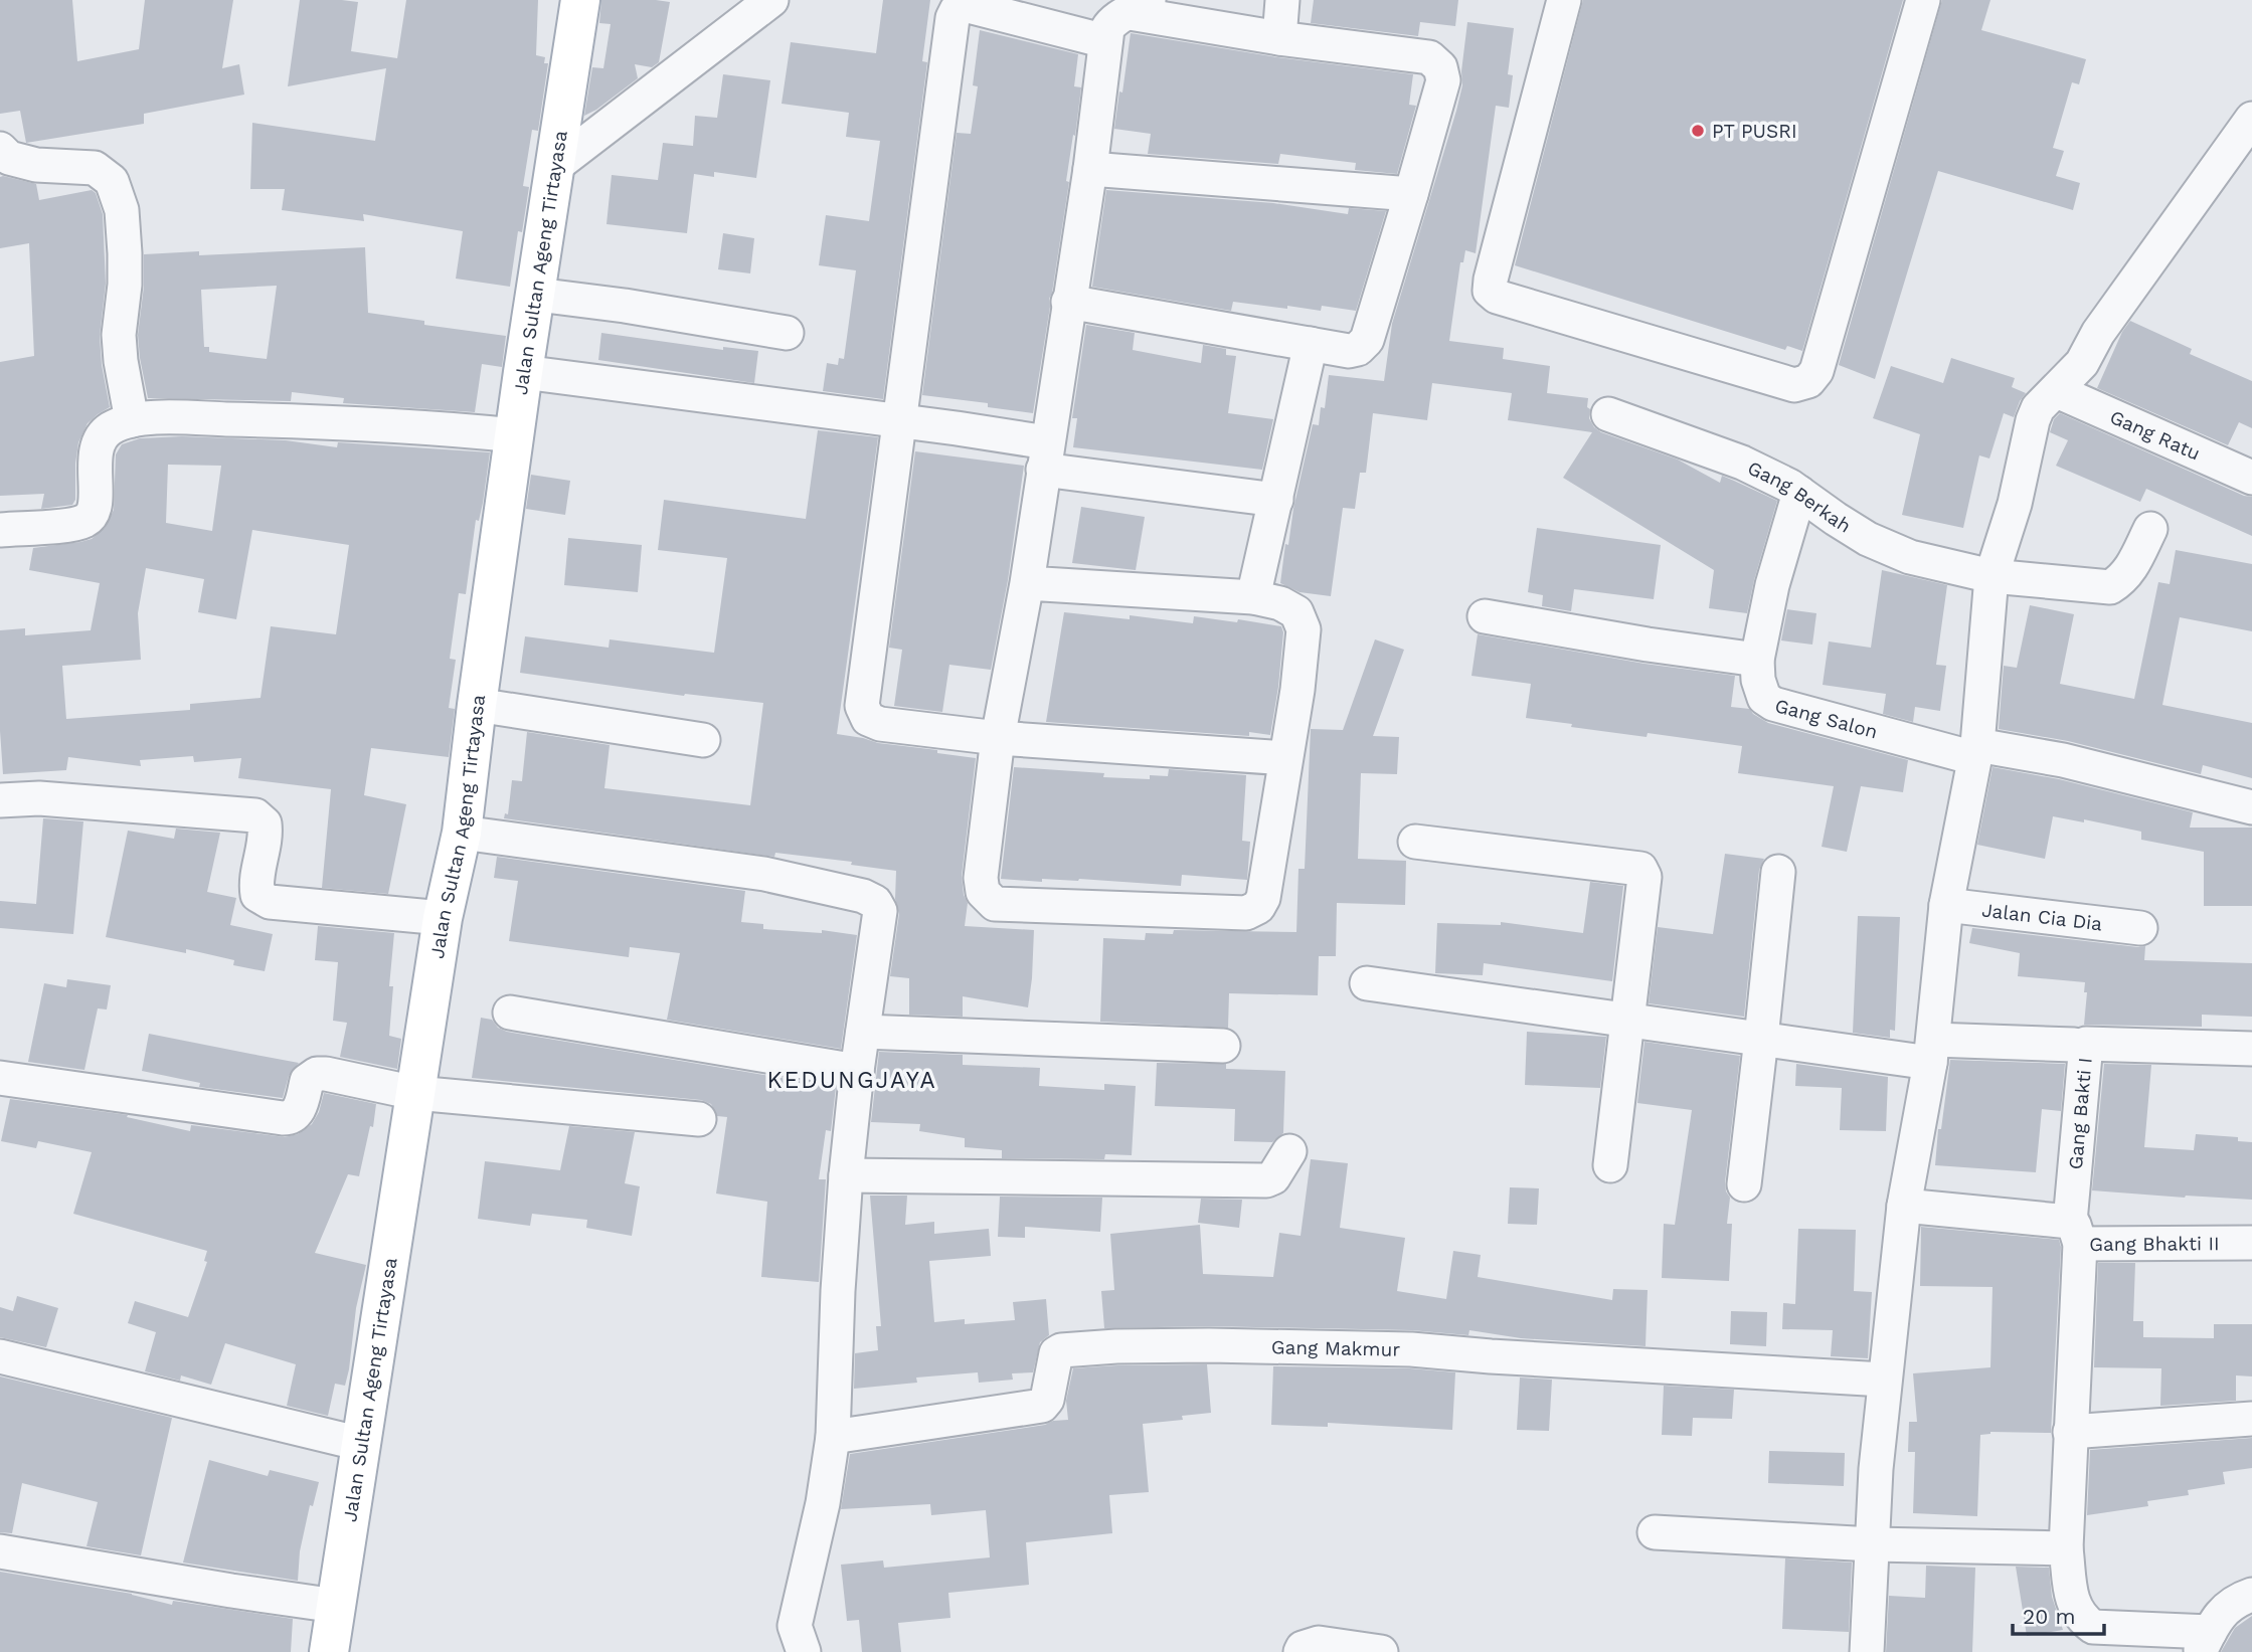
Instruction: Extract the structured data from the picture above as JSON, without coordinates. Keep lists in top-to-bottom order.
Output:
{
  "streets": {
    "main road": ["Jalan Sultan Ageng Tirtayasa"],
    "street": [
      "Gang Ratu",
      "Gang Berkah",
      "Gang Salon",
      "Jalan Cia Dia",
      "Gang Bakti I",
      "Gang Bhakti II",
      "Gang Makmur"
    ]
  },
  "crossings": [
    ["Gang Berkah", "Gang Salon"],
    ["Gang Bakti I", "Gang Bhakti II"]
  ],
  "districts": ["KEDUNGJAYA"],
  "places": ["PT PUSRI"],
  "scale_bar": "20 m"
}
